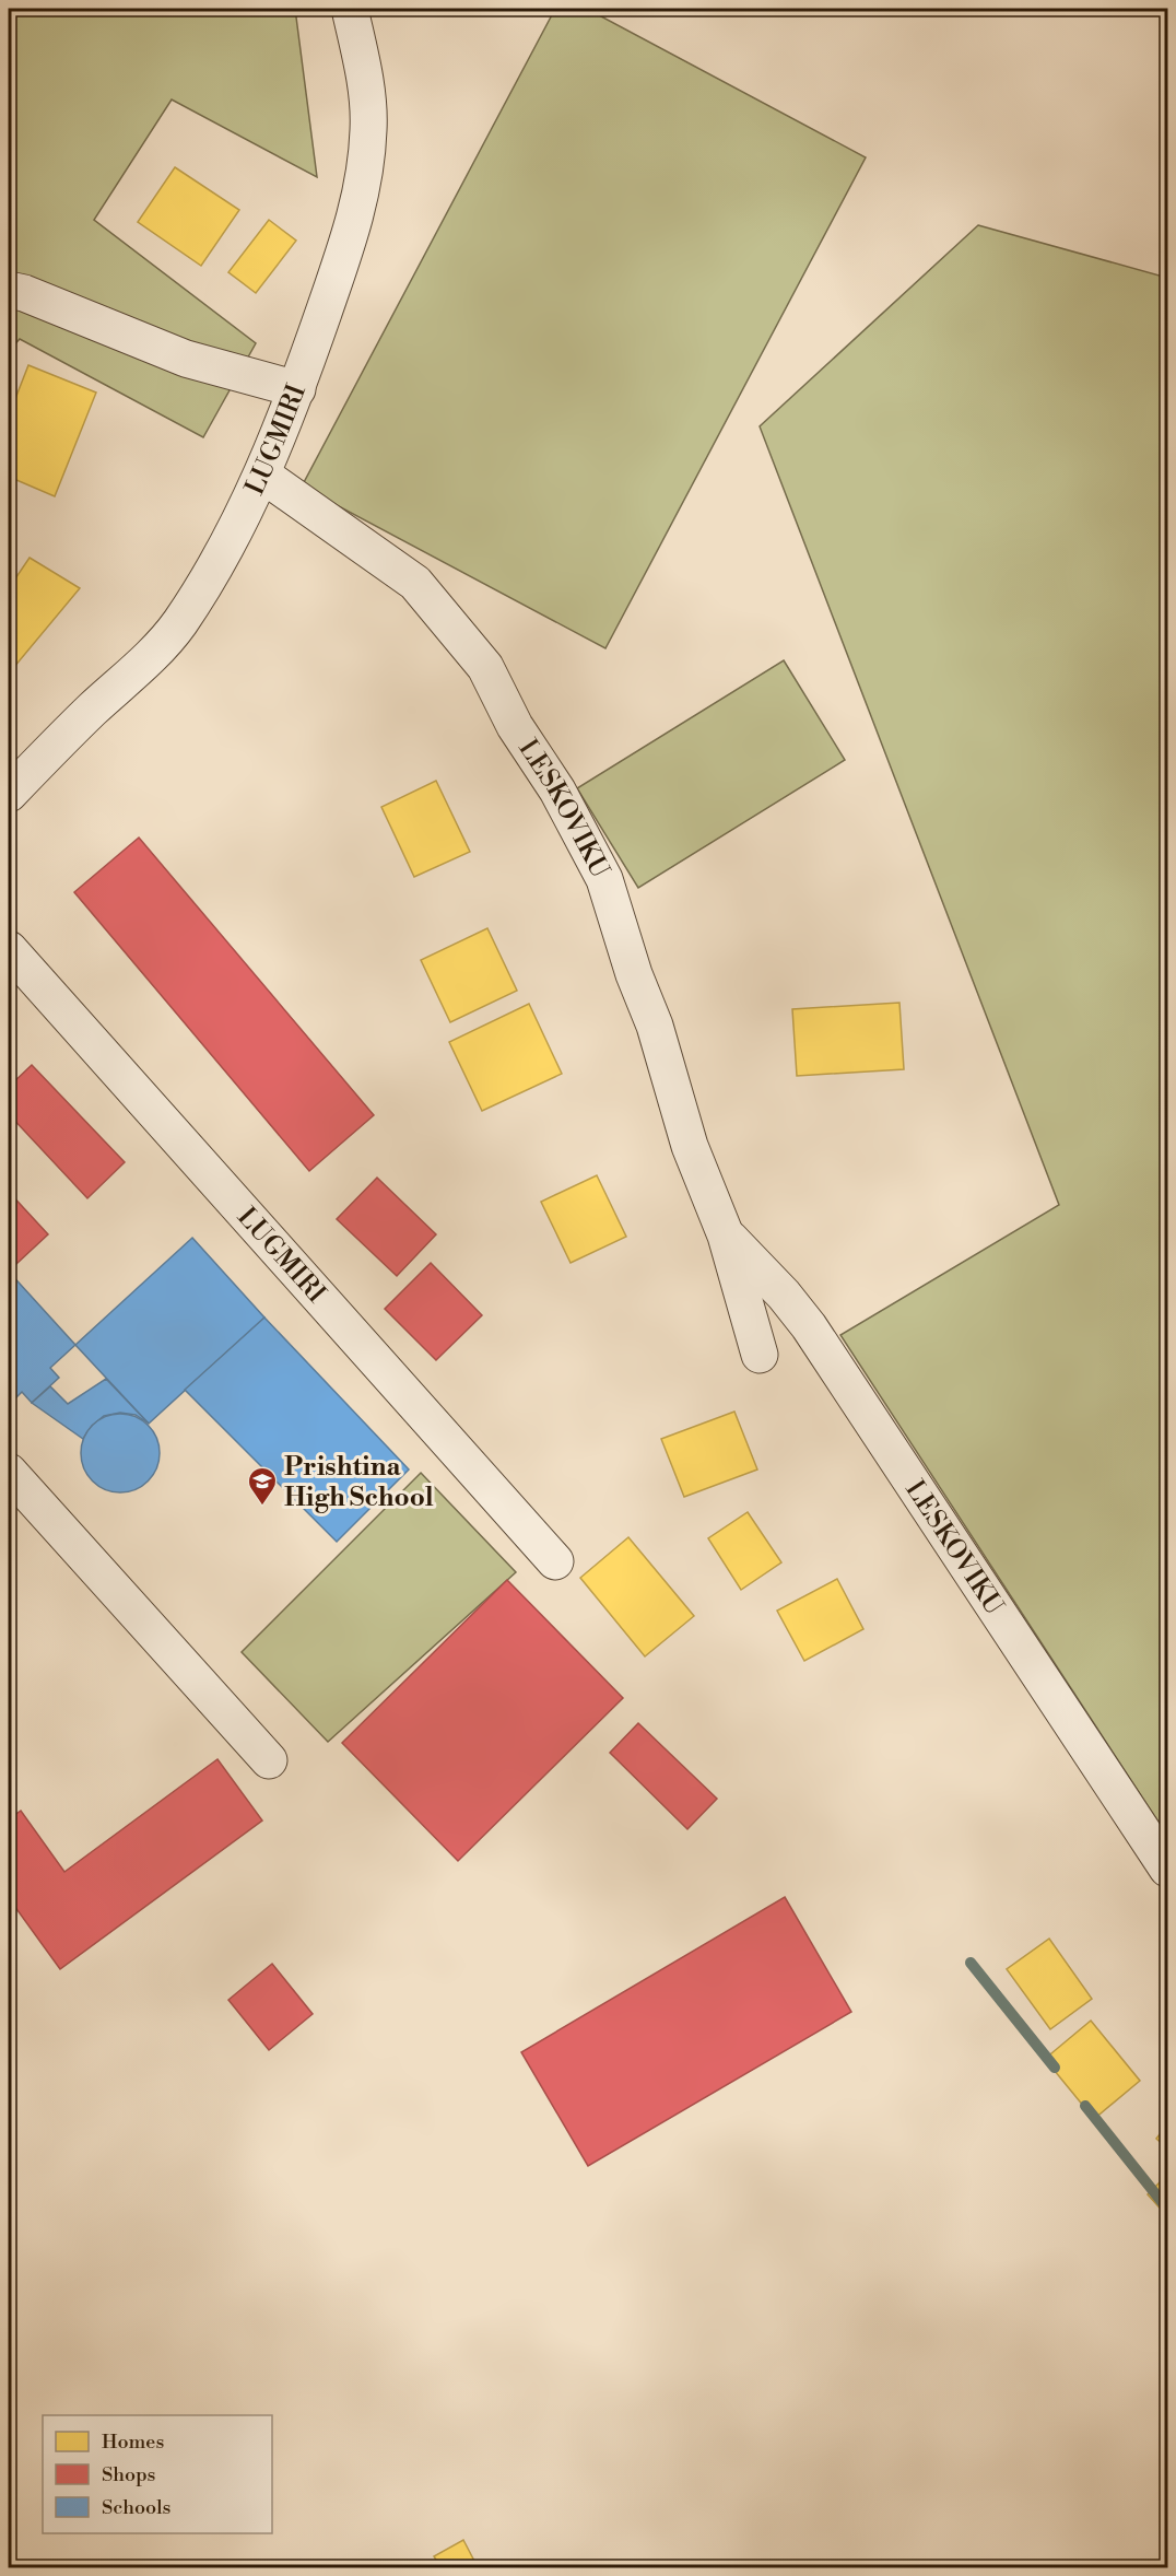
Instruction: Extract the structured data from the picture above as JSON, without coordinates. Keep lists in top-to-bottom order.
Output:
{
  "streets": {
    "street": ["LUGMIRI", "LESKOVIKU"]
  },
  "crossings": [
    ["LUGMIRI", "LESKOVIKU"]
  ],
  "places": {
    "school or university": ["Prishtina High School"]
  },
  "legend": ["Homes", "Shops", "Schools"]
}
